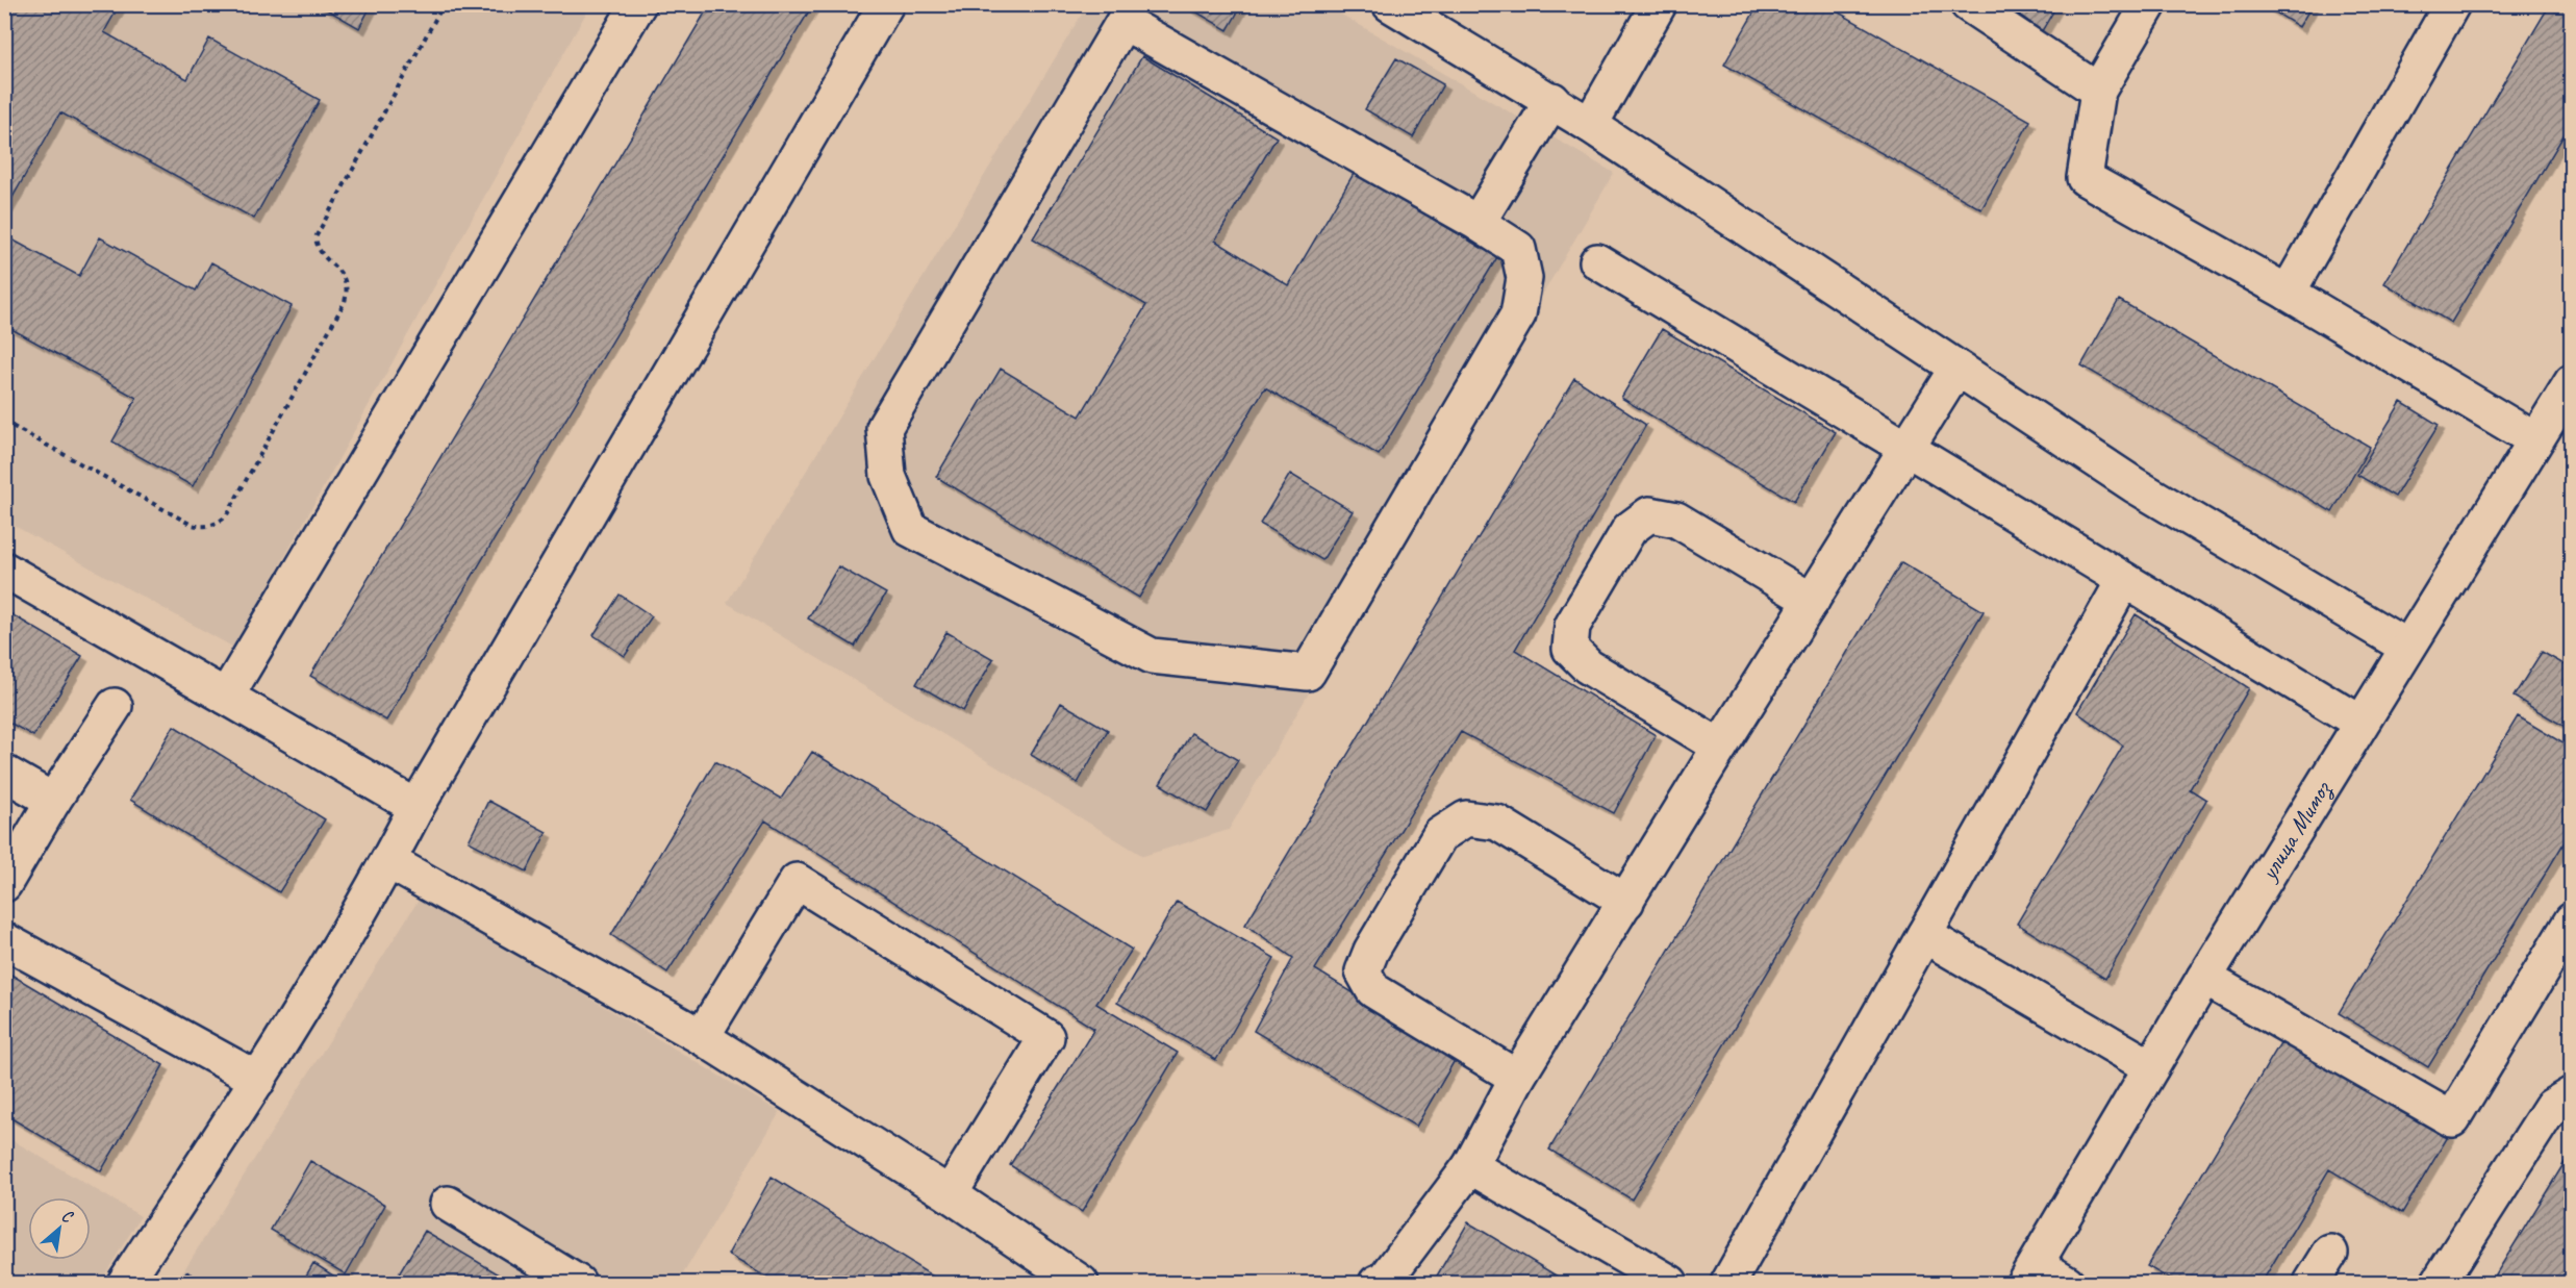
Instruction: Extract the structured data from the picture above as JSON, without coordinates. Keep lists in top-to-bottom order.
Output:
{
  "streets": {
    "street": ["улица Мимоз"]
  },
  "north": "top right"
}
